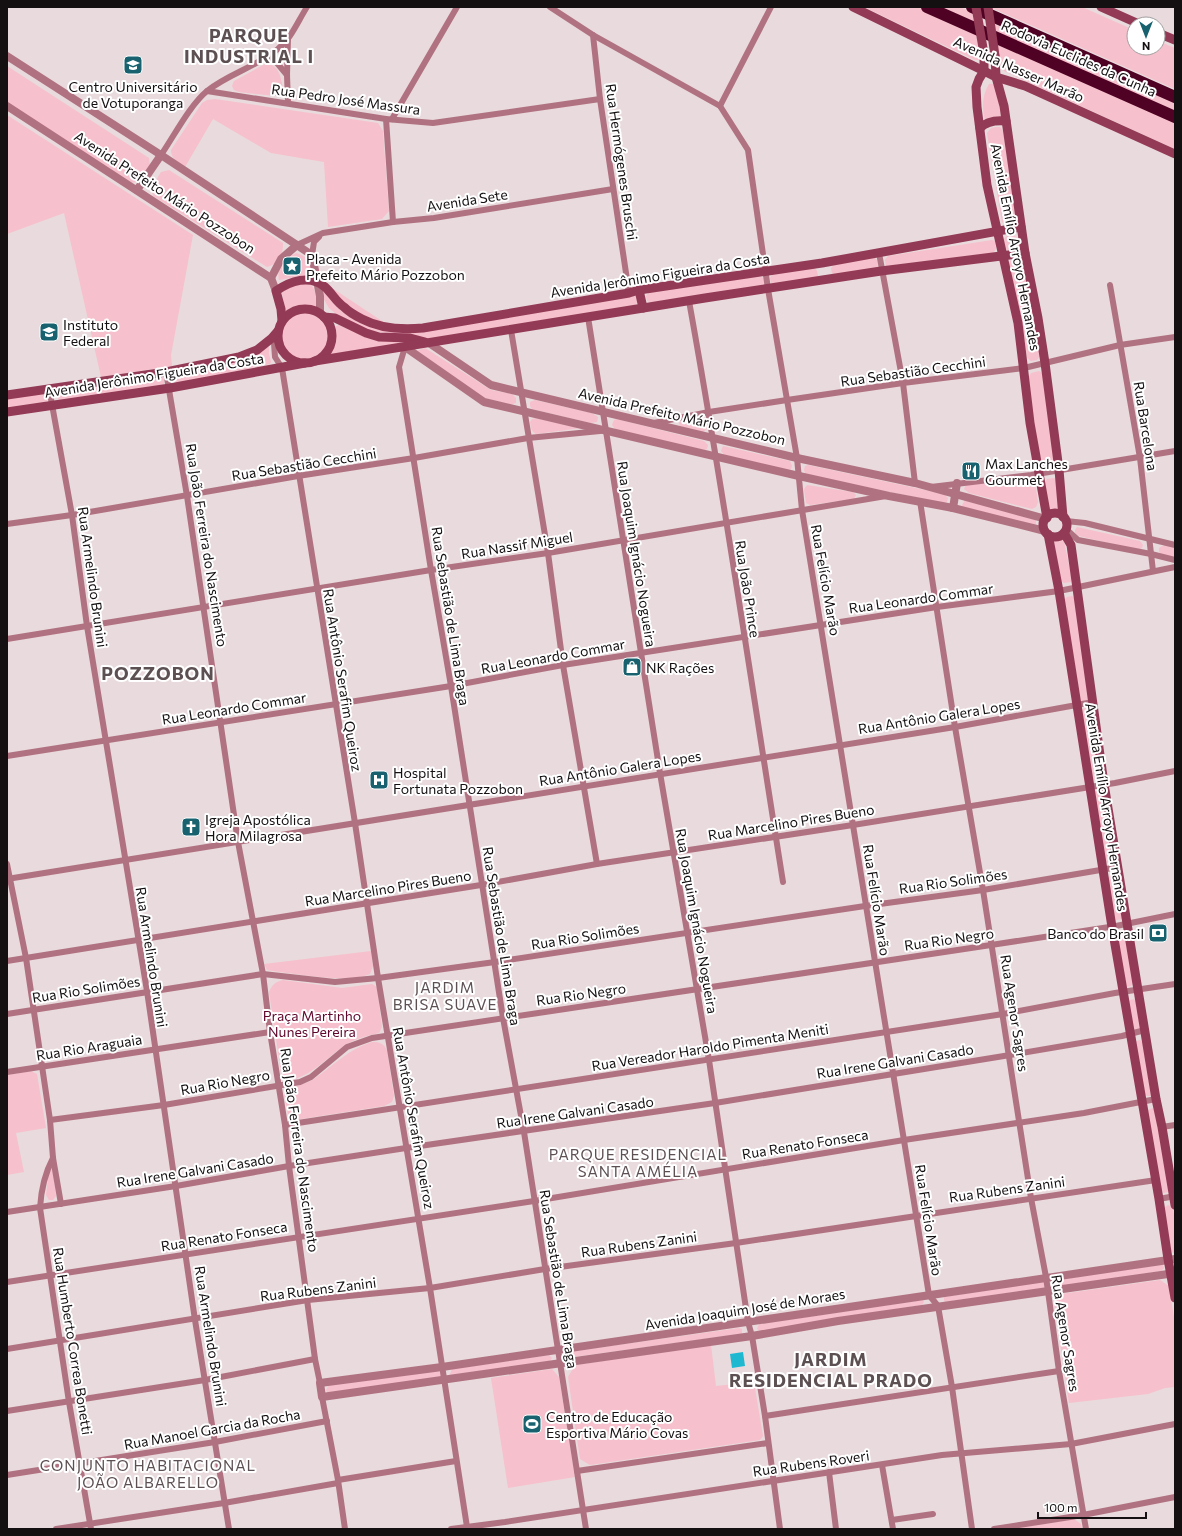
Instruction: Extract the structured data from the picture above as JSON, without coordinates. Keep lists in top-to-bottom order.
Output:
{
  "streets": {
    "highway": ["Rodovia Euclides da Cunha"],
    "main road": [
      "Avenida Nasser Marão",
      "Avenida Prefeito Mário Pozzobon",
      "Avenida Emílio Arroyo Hernandes",
      "Avenida Jerônimo Figueira da Costa"
    ],
    "street": [
      "Rua Pedro José Massura",
      "Rua Hermógenes Bruschi",
      "Avenida Sete",
      "Rua Sebastião Cecchini",
      "Rua Barcelona",
      "Rua João Ferreira do Nascimento",
      "Rua Nassif Miguel",
      "Rua Joaquim Ignácio Nogueira",
      "Rua Armelindo Brunini",
      "Rua Felício Marão",
      "Rua João Prince",
      "Rua Leonardo Commar",
      "Rua Sebastião de Lima Braga",
      "Rua Antônio Serafim Queiroz",
      "Rua Antônio Galera Lopes",
      "Rua Marcelino Pires Bueno",
      "Rua Rio Solimões",
      "Rua Rio Negro",
      "Rua Agenor Sagres",
      "Rua Rio Araguaia",
      "Rua Vereador Haroldo Pimenta Meniti",
      "Rua Irene Galvani Casado",
      "Rua Renato Fonseca",
      "Rua Rubens Zanini",
      "Avenida Joaquim José de Moraes",
      "Rua Humberto Correa Bonetti",
      "Rua Manoel Garcia da Rocha",
      "Rua Rubens Roveri"
    ]
  },
  "crossings": [
    ["Avenida Nasser Marão", "Avenida Emílio Arroyo Hernandes"],
    ["Rua Pedro José Massura", "Rua Hermógenes Bruschi"],
    ["Rua Hermógenes Bruschi", "Avenida Sete"],
    ["Rua Hermógenes Bruschi", "Avenida Jerônimo Figueira da Costa"],
    ["Avenida Prefeito Mário Pozzobon", "Avenida Sete"],
    ["Avenida Prefeito Mário Pozzobon", "Avenida Emílio Arroyo Hernandes"],
    ["Avenida Prefeito Mário Pozzobon", "Avenida Jerônimo Figueira da Costa"],
    ["Avenida Prefeito Mário Pozzobon", "Rua Sebastião Cecchini"],
    ["Avenida Prefeito Mário Pozzobon", "Rua Joaquim Ignácio Nogueira"],
    ["Avenida Prefeito Mário Pozzobon", "Rua Felício Marão"],
    ["Avenida Prefeito Mário Pozzobon", "Rua João Prince"],
    ["Avenida Prefeito Mário Pozzobon", "Rua Antônio Serafim Queiroz"],
    ["Avenida Emílio Arroyo Hernandes", "Avenida Jerônimo Figueira da Costa"],
    ["Avenida Emílio Arroyo Hernandes", "Rua Sebastião Cecchini"],
    ["Avenida Emílio Arroyo Hernandes", "Rua Leonardo Commar"],
    ["Avenida Emílio Arroyo Hernandes", "Rua Antônio Galera Lopes"],
    ["Avenida Emílio Arroyo Hernandes", "Rua Marcelino Pires Bueno"],
    ["Avenida Emílio Arroyo Hernandes", "Rua Rio Solimões"],
    ["Avenida Emílio Arroyo Hernandes", "Rua Rio Negro"],
    ["Avenida Emílio Arroyo Hernandes", "Rua Vereador Haroldo Pimenta Meniti"],
    ["Avenida Emílio Arroyo Hernandes", "Rua Irene Galvani Casado"],
    ["Avenida Emílio Arroyo Hernandes", "Rua Renato Fonseca"],
    ["Avenida Emílio Arroyo Hernandes", "Rua Rubens Zanini"],
    ["Avenida Emílio Arroyo Hernandes", "Avenida Joaquim José de Moraes"],
    ["Avenida Jerônimo Figueira da Costa", "Rua João Ferreira do Nascimento"],
    ["Avenida Jerônimo Figueira da Costa", "Rua Armelindo Brunini"],
    ["Avenida Jerônimo Figueira da Costa", "Rua Felício Marão"],
    ["Avenida Jerônimo Figueira da Costa", "Rua Antônio Serafim Queiroz"],
    ["Rua Sebastião Cecchini", "Rua Barcelona"],
    ["Rua Sebastião Cecchini", "Rua João Ferreira do Nascimento"],
    ["Rua Sebastião Cecchini", "Rua Joaquim Ignácio Nogueira"],
    ["Rua Sebastião Cecchini", "Rua Armelindo Brunini"],
    ["Rua Sebastião Cecchini", "Rua Felício Marão"],
    ["Rua Sebastião Cecchini", "Rua João Prince"],
    ["Rua Sebastião Cecchini", "Rua Sebastião de Lima Braga"],
    ["Rua Sebastião Cecchini", "Rua Antônio Serafim Queiroz"],
    ["Rua Barcelona", "Rua Leonardo Commar"],
    ["Rua João Ferreira do Nascimento", "Rua Nassif Miguel"],
    ["Rua João Ferreira do Nascimento", "Rua Leonardo Commar"],
    ["Rua João Ferreira do Nascimento", "Rua Antônio Galera Lopes"],
    ["Rua João Ferreira do Nascimento", "Rua Marcelino Pires Bueno"],
    ["Rua João Ferreira do Nascimento", "Rua Rio Solimões"],
    ["Rua João Ferreira do Nascimento", "Rua Rio Negro"],
    ["Rua João Ferreira do Nascimento", "Rua Rio Araguaia"],
    ["Rua João Ferreira do Nascimento", "Rua Vereador Haroldo Pimenta Meniti"],
    ["Rua João Ferreira do Nascimento", "Rua Irene Galvani Casado"],
    ["Rua João Ferreira do Nascimento", "Rua Renato Fonseca"],
    ["Rua João Ferreira do Nascimento", "Rua Rubens Zanini"],
    ["Rua João Ferreira do Nascimento", "Avenida Joaquim José de Moraes"],
    ["Rua João Ferreira do Nascimento", "Rua Manoel Garcia da Rocha"],
    ["Rua Nassif Miguel", "Rua Joaquim Ignácio Nogueira"],
    ["Rua Nassif Miguel", "Rua Armelindo Brunini"],
    ["Rua Nassif Miguel", "Rua Felício Marão"],
    ["Rua Nassif Miguel", "Rua João Prince"],
    ["Rua Nassif Miguel", "Rua Sebastião de Lima Braga"],
    ["Rua Nassif Miguel", "Rua Antônio Serafim Queiroz"],
    ["Rua Joaquim Ignácio Nogueira", "Rua Leonardo Commar"],
    ["Rua Joaquim Ignácio Nogueira", "Rua Antônio Galera Lopes"],
    ["Rua Joaquim Ignácio Nogueira", "Rua Marcelino Pires Bueno"],
    ["Rua Joaquim Ignácio Nogueira", "Rua Rio Solimões"],
    ["Rua Joaquim Ignácio Nogueira", "Rua Rio Negro"],
    ["Rua Joaquim Ignácio Nogueira", "Rua Vereador Haroldo Pimenta Meniti"],
    ["Rua Joaquim Ignácio Nogueira", "Rua Irene Galvani Casado"],
    ["Rua Joaquim Ignácio Nogueira", "Rua Renato Fonseca"],
    ["Rua Joaquim Ignácio Nogueira", "Rua Rubens Zanini"],
    ["Rua Joaquim Ignácio Nogueira", "Avenida Joaquim José de Moraes"],
    ["Rua Joaquim Ignácio Nogueira", "Rua Rubens Roveri"],
    ["Rua Armelindo Brunini", "Rua Leonardo Commar"],
    ["Rua Armelindo Brunini", "Rua Antônio Galera Lopes"],
    ["Rua Armelindo Brunini", "Rua Marcelino Pires Bueno"],
    ["Rua Armelindo Brunini", "Rua Rio Solimões"],
    ["Rua Armelindo Brunini", "Rua Rio Negro"],
    ["Rua Armelindo Brunini", "Rua Rio Araguaia"],
    ["Rua Armelindo Brunini", "Rua Irene Galvani Casado"],
    ["Rua Armelindo Brunini", "Rua Renato Fonseca"],
    ["Rua Armelindo Brunini", "Rua Rubens Zanini"],
    ["Rua Armelindo Brunini", "Rua Manoel Garcia da Rocha"],
    ["Rua Felício Marão", "Rua Leonardo Commar"],
    ["Rua Felício Marão", "Rua Antônio Galera Lopes"],
    ["Rua Felício Marão", "Rua Marcelino Pires Bueno"],
    ["Rua Felício Marão", "Rua Rio Solimões"],
    ["Rua Felício Marão", "Rua Rio Negro"],
    ["Rua Felício Marão", "Rua Vereador Haroldo Pimenta Meniti"],
    ["Rua Felício Marão", "Rua Irene Galvani Casado"],
    ["Rua Felício Marão", "Rua Renato Fonseca"],
    ["Rua Felício Marão", "Rua Rubens Zanini"],
    ["Rua Felício Marão", "Avenida Joaquim José de Moraes"],
    ["Rua Felício Marão", "Rua Rubens Roveri"],
    ["Rua João Prince", "Rua Leonardo Commar"],
    ["Rua João Prince", "Rua Antônio Galera Lopes"],
    ["Rua João Prince", "Rua Marcelino Pires Bueno"],
    ["Rua Leonardo Commar", "Rua Sebastião de Lima Braga"],
    ["Rua Leonardo Commar", "Rua Antônio Serafim Queiroz"],
    ["Rua Leonardo Commar", "Rua Agenor Sagres"],
    ["Rua Sebastião de Lima Braga", "Rua Antônio Galera Lopes"],
    ["Rua Sebastião de Lima Braga", "Rua Marcelino Pires Bueno"],
    ["Rua Sebastião de Lima Braga", "Rua Rio Solimões"],
    ["Rua Sebastião de Lima Braga", "Rua Rio Negro"],
    ["Rua Sebastião de Lima Braga", "Rua Vereador Haroldo Pimenta Meniti"],
    ["Rua Sebastião de Lima Braga", "Rua Irene Galvani Casado"],
    ["Rua Sebastião de Lima Braga", "Rua Renato Fonseca"],
    ["Rua Sebastião de Lima Braga", "Rua Rubens Zanini"],
    ["Rua Sebastião de Lima Braga", "Avenida Joaquim José de Moraes"],
    ["Rua Sebastião de Lima Braga", "Rua Rubens Roveri"],
    ["Rua Antônio Serafim Queiroz", "Rua Antônio Galera Lopes"],
    ["Rua Antônio Serafim Queiroz", "Rua Marcelino Pires Bueno"],
    ["Rua Antônio Serafim Queiroz", "Rua Rio Solimões"],
    ["Rua Antônio Serafim Queiroz", "Rua Rio Negro"],
    ["Rua Antônio Serafim Queiroz", "Rua Vereador Haroldo Pimenta Meniti"],
    ["Rua Antônio Serafim Queiroz", "Rua Irene Galvani Casado"],
    ["Rua Antônio Serafim Queiroz", "Rua Renato Fonseca"],
    ["Rua Antônio Serafim Queiroz", "Rua Rubens Zanini"],
    ["Rua Antônio Serafim Queiroz", "Avenida Joaquim José de Moraes"],
    ["Rua Antônio Serafim Queiroz", "Rua Rubens Roveri"],
    ["Rua Antônio Galera Lopes", "Rua Agenor Sagres"],
    ["Rua Antônio Galera Lopes", "Rua Humberto Correa Bonetti"],
    ["Rua Marcelino Pires Bueno", "Rua Agenor Sagres"],
    ["Rua Marcelino Pires Bueno", "Rua Humberto Correa Bonetti"],
    ["Rua Rio Solimões", "Rua Agenor Sagres"],
    ["Rua Rio Solimões", "Rua Humberto Correa Bonetti"],
    ["Rua Rio Negro", "Rua Agenor Sagres"],
    ["Rua Rio Negro", "Rua Humberto Correa Bonetti"],
    ["Rua Agenor Sagres", "Rua Vereador Haroldo Pimenta Meniti"],
    ["Rua Agenor Sagres", "Rua Irene Galvani Casado"],
    ["Rua Agenor Sagres", "Rua Renato Fonseca"],
    ["Rua Agenor Sagres", "Rua Rubens Zanini"],
    ["Rua Agenor Sagres", "Avenida Joaquim José de Moraes"],
    ["Rua Agenor Sagres", "Rua Rubens Roveri"],
    ["Rua Rio Araguaia", "Rua Humberto Correa Bonetti"],
    ["Rua Irene Galvani Casado", "Rua Humberto Correa Bonetti"],
    ["Rua Renato Fonseca", "Rua Humberto Correa Bonetti"],
    ["Rua Rubens Zanini", "Rua Humberto Correa Bonetti"],
    ["Rua Humberto Correa Bonetti", "Rua Manoel Garcia da Rocha"]
  ],
  "districts": [
    "PARQUE INDUSTRIAL I",
    "POZZOBON",
    "JARDIM BRISA SUAVE",
    "PARQUE RESIDENCIAL SANTA AMÉLIA",
    "JARDIM RESIDENCIAL PRADO",
    "CONJUNTO HABITACIONAL JOÃO ALBARELLO"
  ],
  "parks": ["Praça Martinho Nunes Pereira"],
  "places": {
    "school or university": ["Centro Universitário de Votuporanga", "Instituto Federal"],
    "place": ["Placa - Avenida Prefeito Mário Pozzobon"],
    "restaurant": ["Max Lanches Gourmet"],
    "shop": ["NK Rações"],
    "hospital": ["Hospital Fortunata Pozzobon"],
    "church": ["Igreja Apostólica Hora Milagrosa"],
    "bank": ["Banco do Brasil"],
    "sports": ["Centro de Educação Esportiva Mário Covas"]
  },
  "scale_bar": "100 m",
  "north": "bottom"
}
